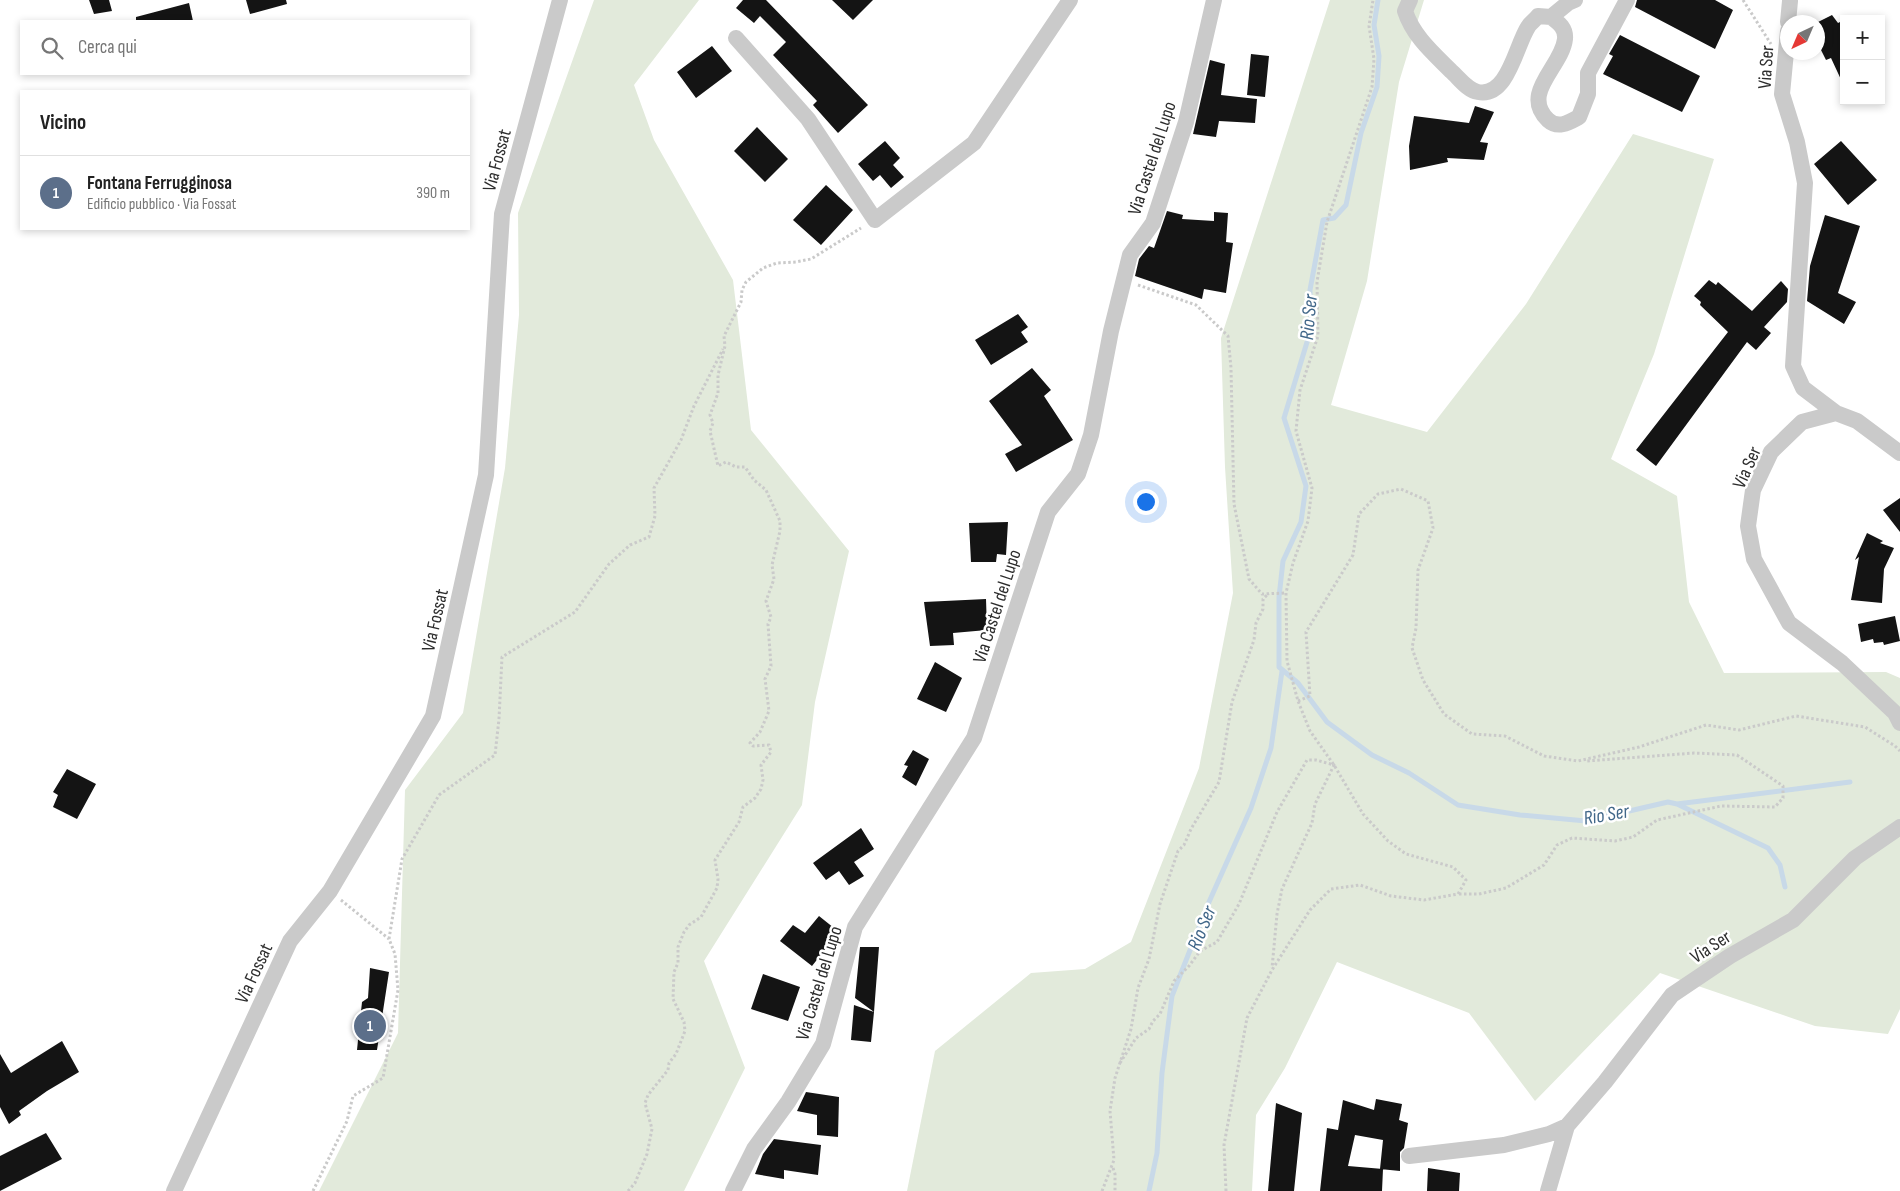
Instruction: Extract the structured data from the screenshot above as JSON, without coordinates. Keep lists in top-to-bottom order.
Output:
{
  "streets": {
    "street": ["Via Ser", "Via Castel del Lupo", "Via Fossat"]
  },
  "water": ["Rio Ser"],
  "north": "bottom left",
  "page": {
    "map_buttons": ["+", "−"],
    "search": "Cerca qui",
    "heading": "Vicino",
    "list": [
      {
        "mark": "1",
        "name": "Fontana Ferrugginosa",
        "note": "Edificio pubblico · Via Fossat",
        "value": "390 m"
      }
    ],
    "pins": "1"
  }
}
